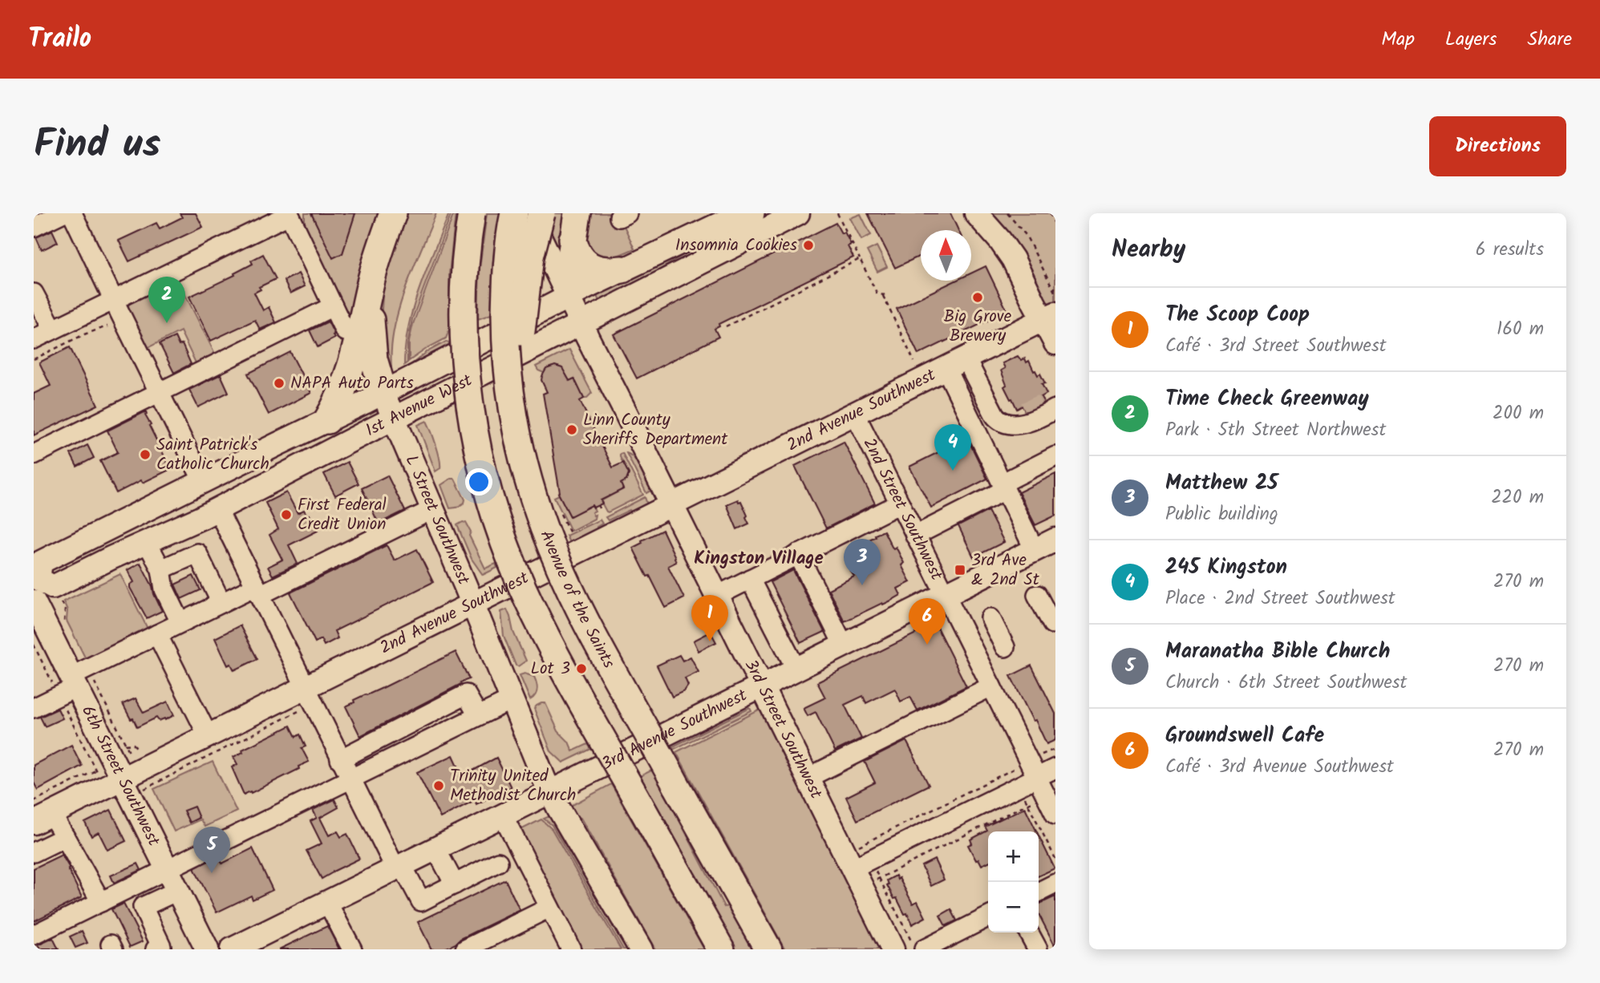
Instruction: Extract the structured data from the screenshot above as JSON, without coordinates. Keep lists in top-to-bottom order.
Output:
{
  "streets": {
    "highway": ["Avenue of the Saints"],
    "main road": [
      "1st Avenue West",
      "2nd Avenue Southwest",
      "L Street Southwest",
      "3rd Street Southwest",
      "3rd Avenue Southwest",
      "6th Street Southwest"
    ],
    "street": ["2nd Street Southwest"]
  },
  "crossings": [
    ["1st Avenue West", "L Street Southwest"],
    ["1st Avenue West", "3rd Street Southwest"],
    ["2nd Avenue Southwest", "2nd Street Southwest"],
    ["2nd Avenue Southwest", "L Street Southwest"],
    ["2nd Avenue Southwest", "3rd Street Southwest"],
    ["2nd Avenue Southwest", "6th Street Southwest"],
    ["2nd Street Southwest", "3rd Avenue Southwest"],
    ["L Street Southwest", "3rd Avenue Southwest"],
    ["3rd Street Southwest", "3rd Avenue Southwest"]
  ],
  "districts": ["Kingston Village"],
  "places": {
    "other": [
      "Insomnia Cookies",
      "Big Grove Brewery",
      "NAPA Auto Parts",
      "Linn County Sheriffs Department",
      "Saint Patrick's Catholic Church",
      "First Federal Credit Union",
      "Lot 3",
      "Trinity United Methodist Church"
    ],
    "transit": ["3rd Ave & 2nd St"]
  },
  "north": "top",
  "page": {
    "header": "Trailo",
    "nav": ["Map", "Layers", "Share"],
    "title": "Find us",
    "buttons": "Directions",
    "heading": ["Nearby", "6 results"],
    "pins": [
      "2",
      "4",
      "3",
      "1",
      "6",
      "5"
    ],
    "list": [
      {
        "mark": "1",
        "name": "The Scoop Coop",
        "note": "Café · 3rd Street Southwest",
        "value": "160 m"
      },
      {
        "mark": "2",
        "name": "Time Check Greenway",
        "note": "Park · 5th Street Northwest",
        "value": "200 m"
      },
      {
        "mark": "3",
        "name": "Matthew 25",
        "note": "Public building",
        "value": "220 m"
      },
      {
        "mark": "4",
        "name": "245 Kingston",
        "note": "Place · 2nd Street Southwest",
        "value": "270 m"
      },
      {
        "mark": "5",
        "name": "Maranatha Bible Church",
        "note": "Church · 6th Street Southwest",
        "value": "270 m"
      },
      {
        "mark": "6",
        "name": "Groundswell Cafe",
        "note": "Café · 3rd Avenue Southwest",
        "value": "270 m"
      }
    ],
    "map_buttons": ["+", "−"]
  }
}
